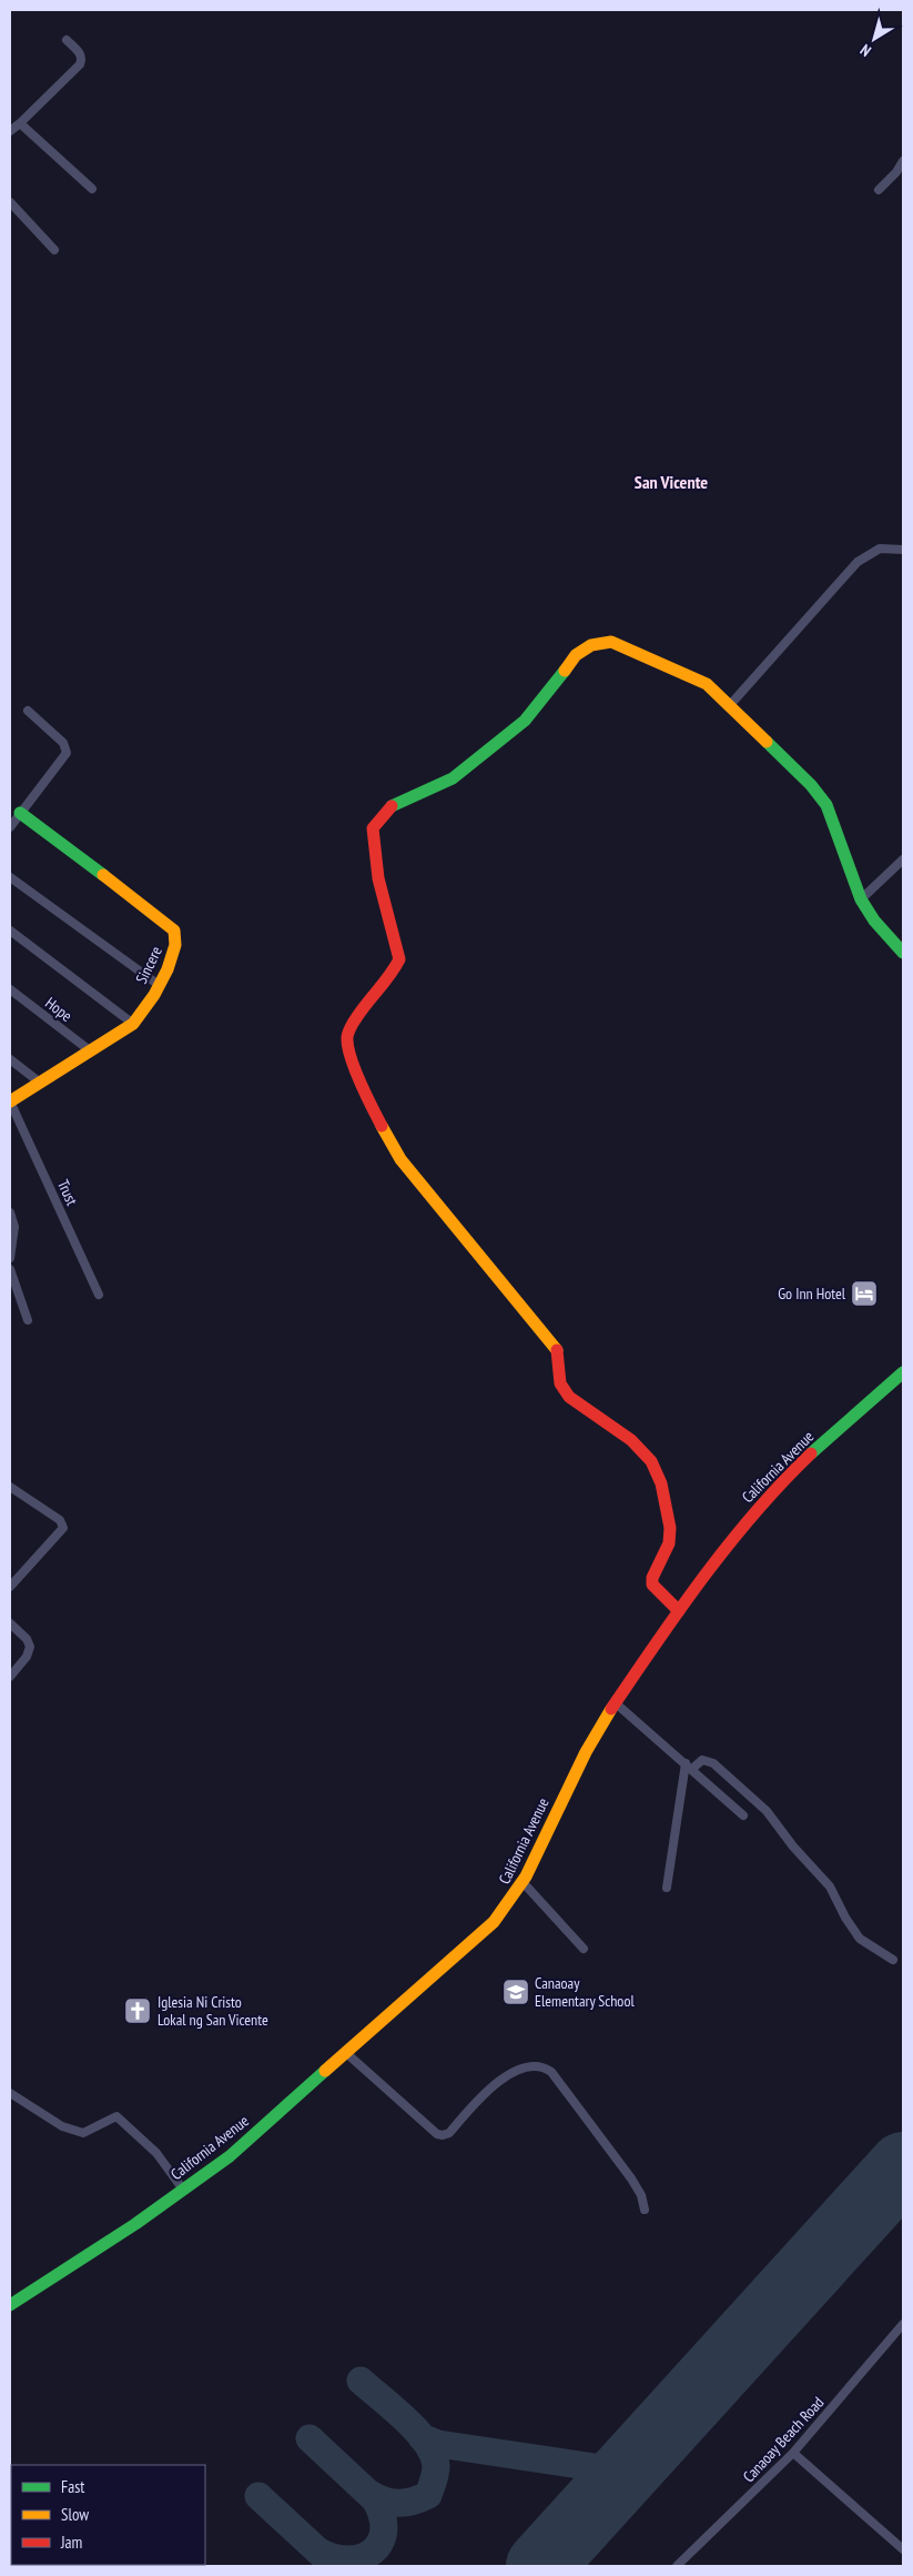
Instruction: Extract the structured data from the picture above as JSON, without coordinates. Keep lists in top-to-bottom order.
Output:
{
  "streets": {
    "street": [
      "Sincere",
      "Hope",
      "Trust",
      "California Avenue",
      "Canaoay Beach Road"
    ]
  },
  "crossings": [
    ["Sincere", "Hope"],
    ["Sincere", "Trust"]
  ],
  "districts": ["San Vicente"],
  "places": {
    "hotel": ["Go Inn Hotel"],
    "school or university": ["Canaoay Elementary School"],
    "church": ["Iglesia Ni Cristo Lokal ng San Vicente"]
  },
  "legend": ["Fast", "Slow", "Jam"],
  "north": "bottom left"
}
